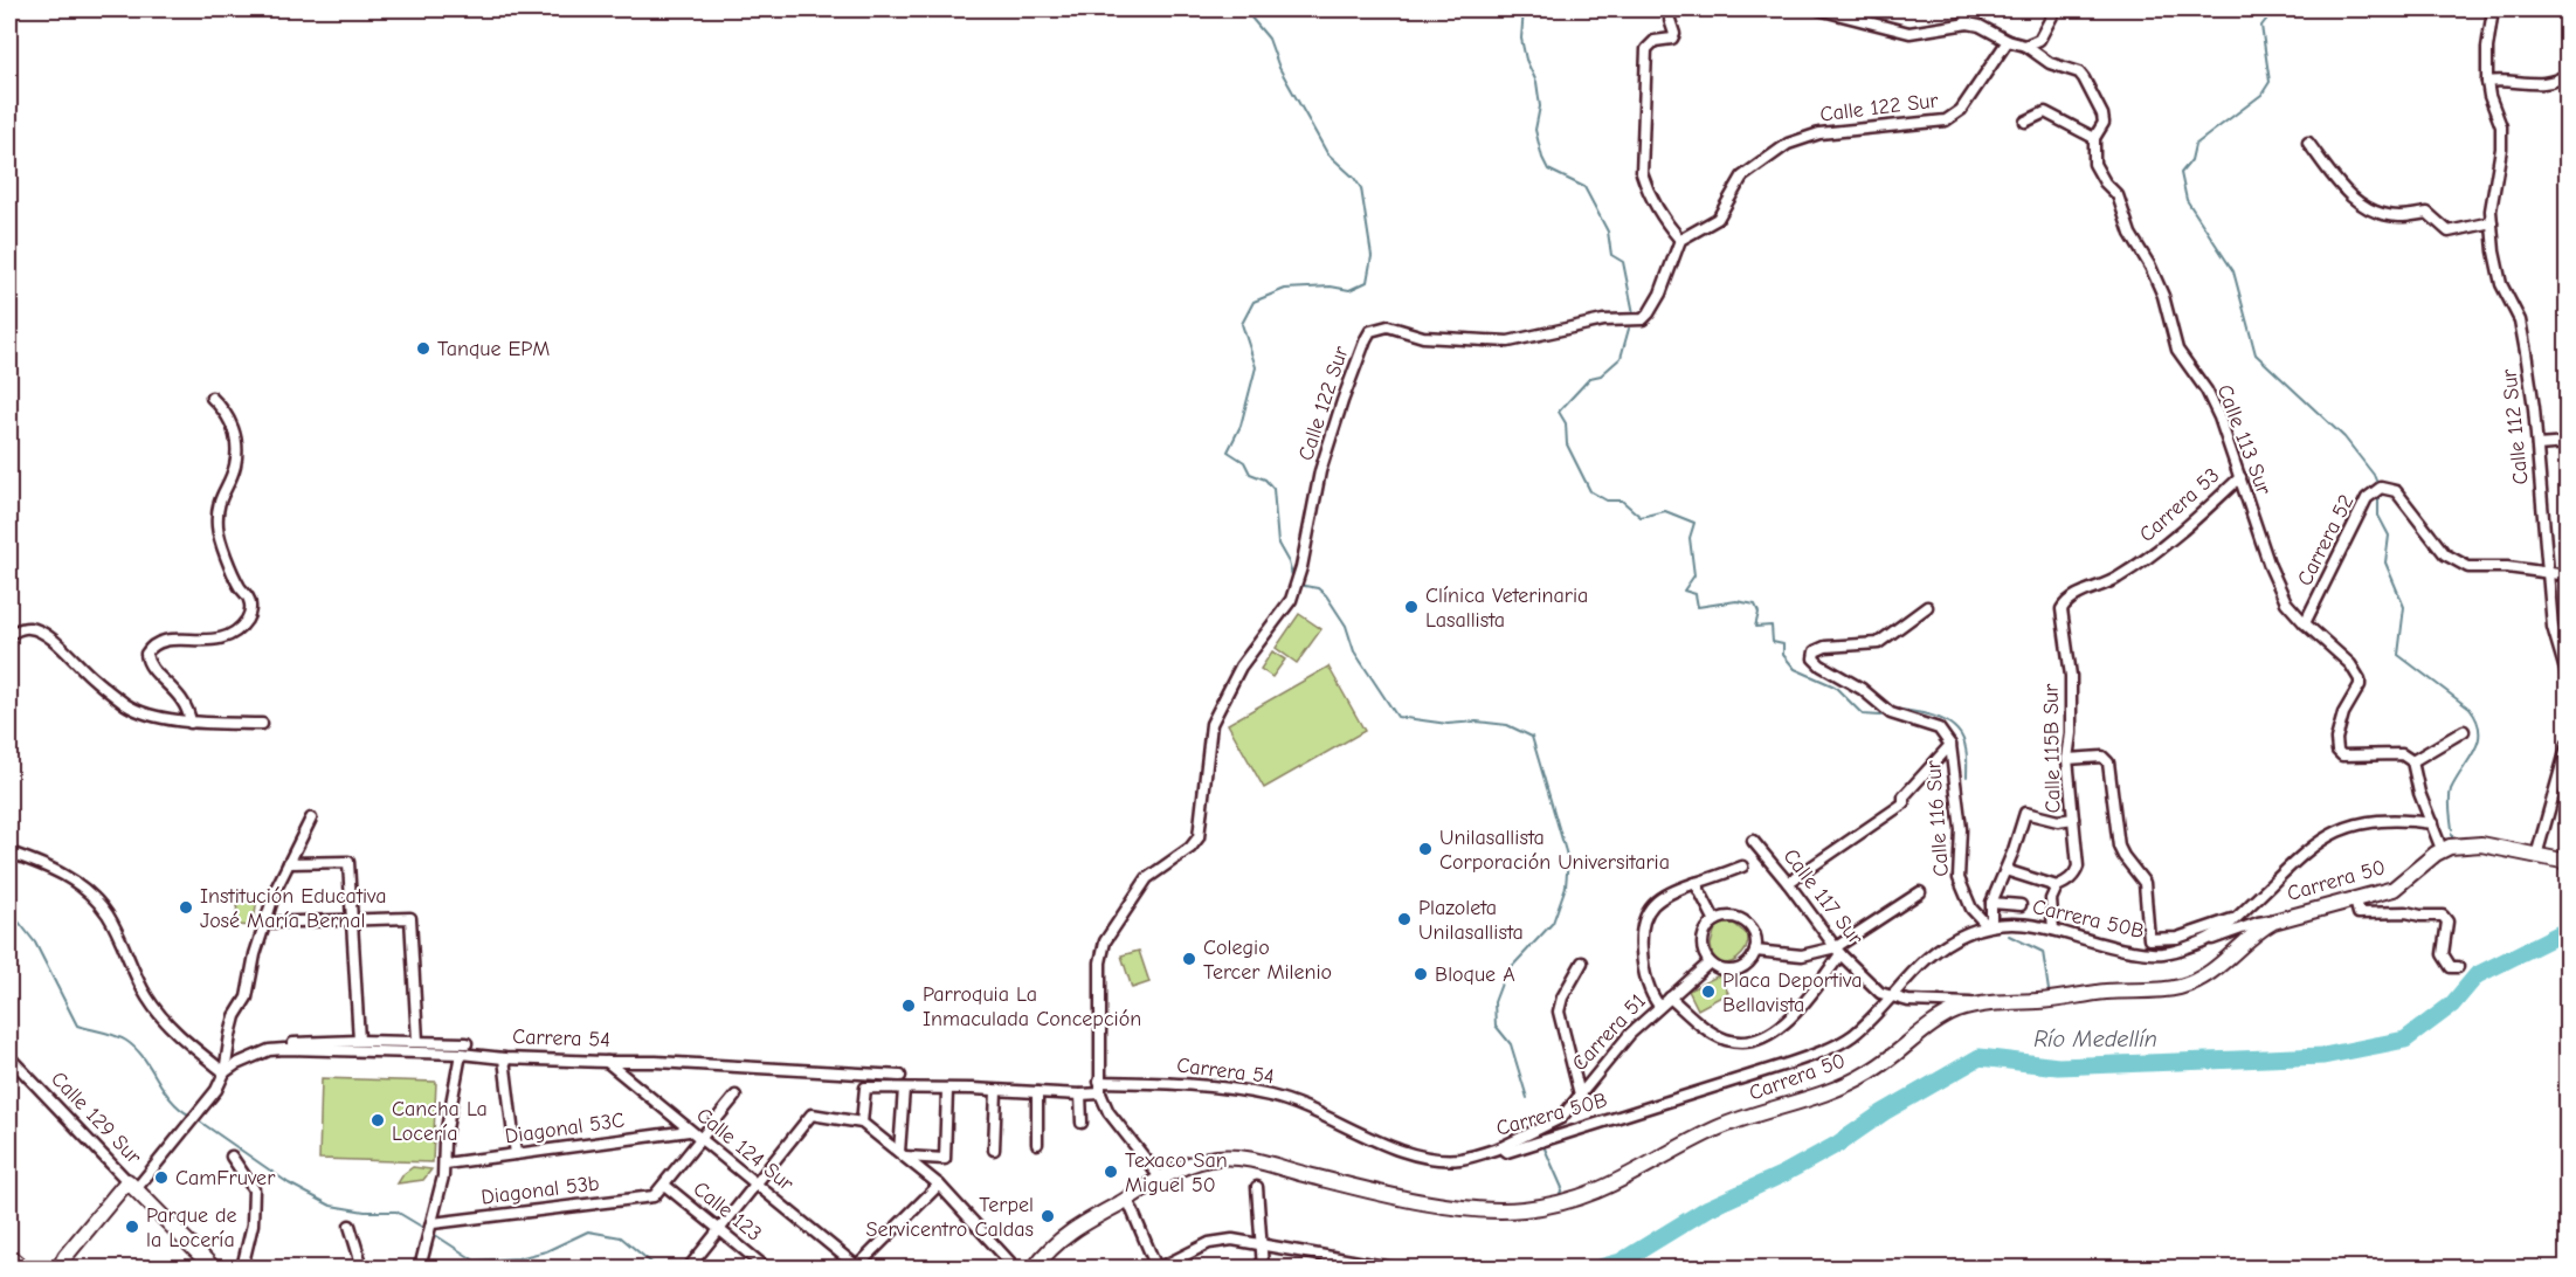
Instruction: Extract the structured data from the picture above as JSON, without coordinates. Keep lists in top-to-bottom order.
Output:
{
  "streets": {
    "main road": ["Carrera 50", "Calle 129 Sur"],
    "street": [
      "Calle 122 Sur",
      "Calle 112 Sur",
      "Calle 113 Sur",
      "Carrera 53",
      "Carrera 52",
      "Calle 115B Sur",
      "Calle 116 Sur",
      "Calle 117 Sur",
      "Carrera 50B",
      "Carrera 51",
      "Carrera 54",
      "Diagonal 53C",
      "Calle 124 Sur",
      "Diagonal 53b",
      "Calle 123"
    ]
  },
  "crossings": [
    ["Calle 122 Sur", "Calle 113 Sur"],
    ["Calle 122 Sur", "Carrera 54"],
    ["Calle 112 Sur", "Carrera 52"],
    ["Calle 113 Sur", "Carrera 53"],
    ["Calle 113 Sur", "Carrera 52"],
    ["Carrera 53", "Calle 115B Sur"],
    ["Calle 116 Sur", "Carrera 50B"],
    ["Carrera 50", "Calle 117 Sur"],
    ["Calle 117 Sur", "Carrera 50B"],
    ["Carrera 50B", "Carrera 51"],
    ["Carrera 50B", "Carrera 54"],
    ["Carrera 54", "Calle 124 Sur"],
    ["Diagonal 53C", "Calle 124 Sur"],
    ["Diagonal 53b", "Calle 123"]
  ],
  "water": ["Río Medellín"],
  "places": [
    "Tanque EPM",
    "Clínica Veterinaria Lasallista",
    "Unilasallista Corporación Universitaria",
    "Institución Educativa José María Bernal",
    "Plazoleta Unilasallista",
    "Colegio Tercer Milenio",
    "Bloque A",
    "Placa Deportiva Bellavista",
    "Parroquia La Inmaculada Concepción",
    "Cancha La Locería",
    "Texaco San Miguel 50",
    "CamFruver",
    "Terpel Servicentro Caldas",
    "Parque de la Locería"
  ]
}
